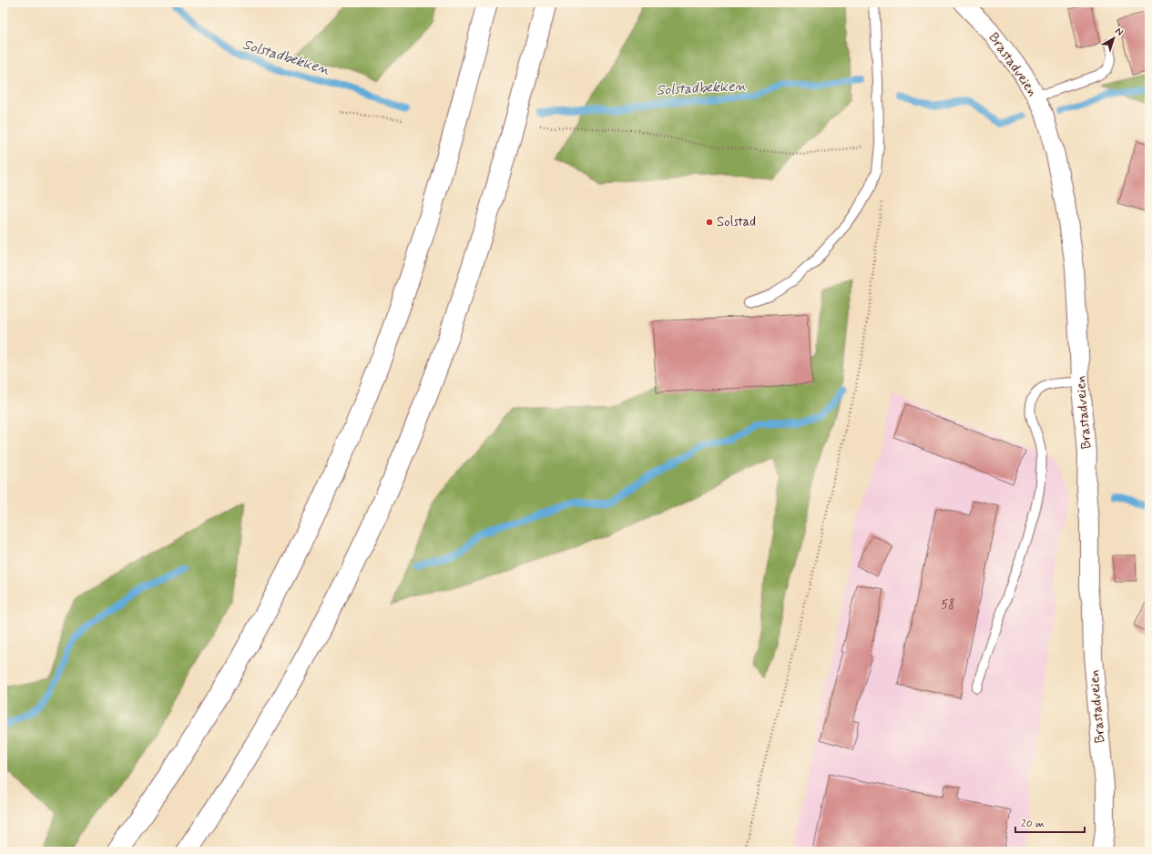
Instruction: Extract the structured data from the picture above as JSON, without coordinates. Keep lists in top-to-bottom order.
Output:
{
  "streets": {
    "street": ["Brastadveien"]
  },
  "water": ["Solstadbekken"],
  "places": ["Solstad"],
  "house_numbers": ["58"],
  "scale_bar": "20 m",
  "north": "top right"
}
